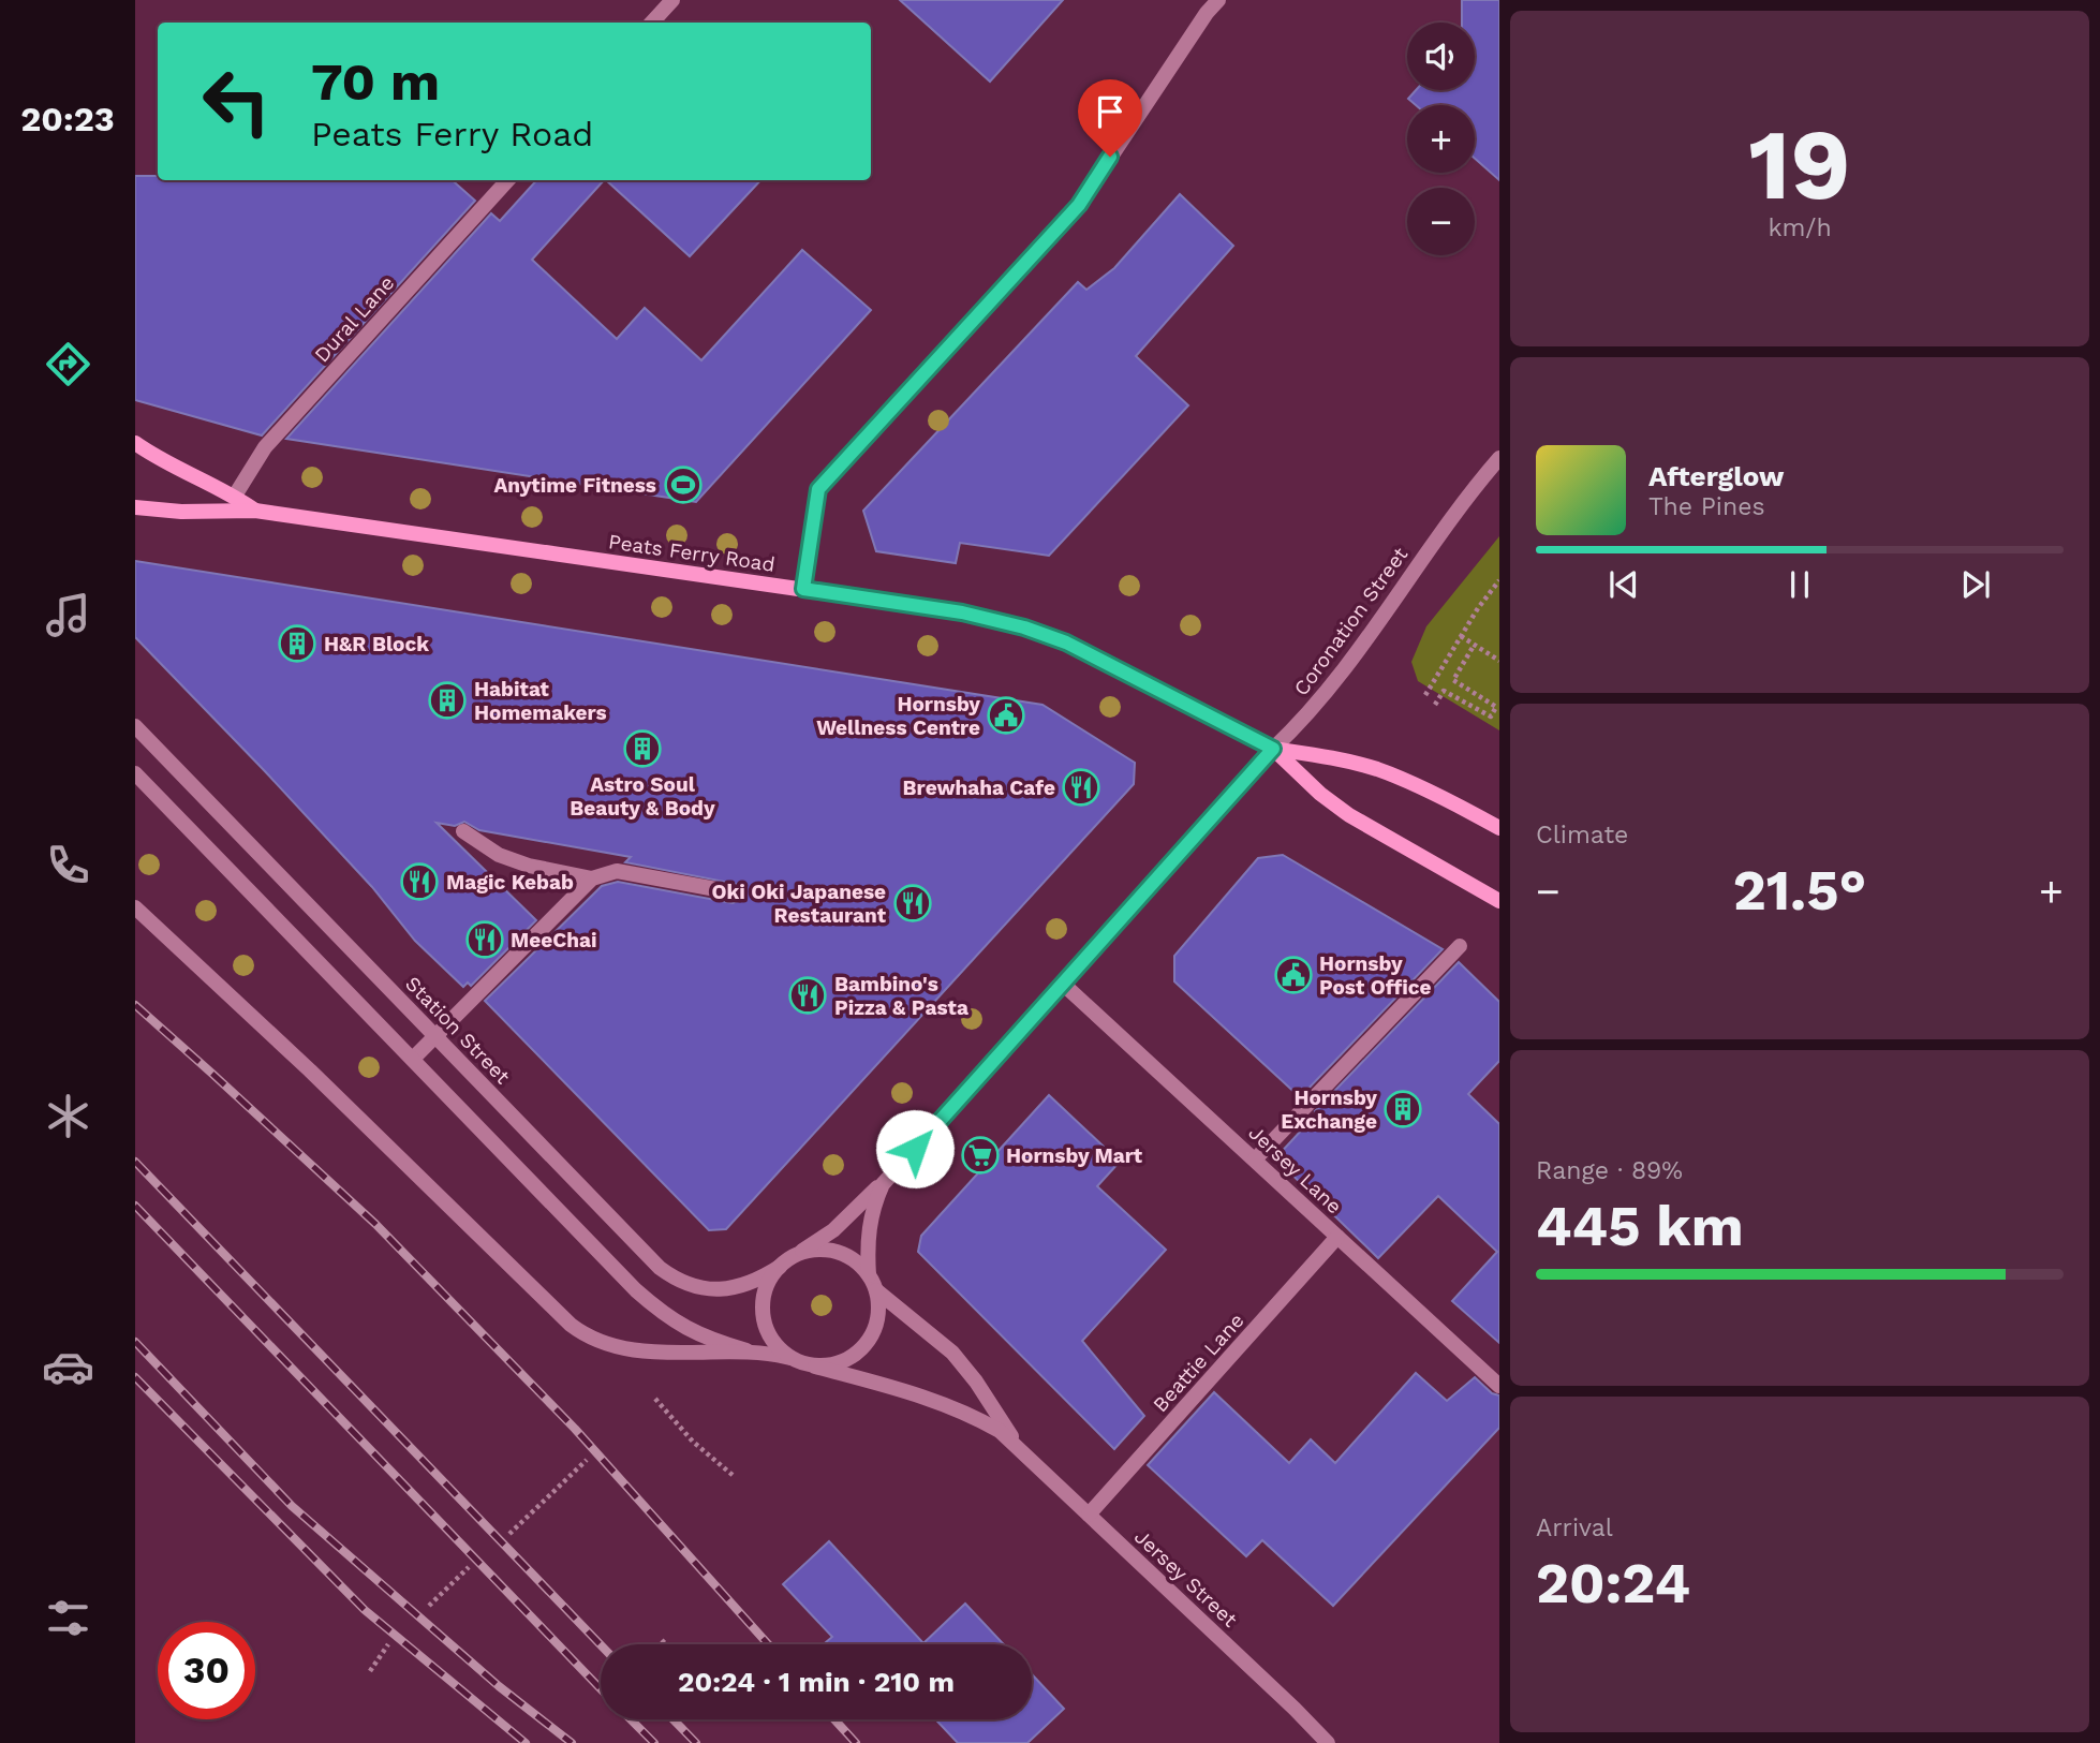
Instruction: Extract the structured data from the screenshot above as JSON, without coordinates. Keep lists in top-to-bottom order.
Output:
{
  "streets": {
    "main road": ["Peats Ferry Road"],
    "street": [
      "Dural Lane",
      "Coronation Street",
      "Station Street",
      "Jersey Lane",
      "Beattie Lane",
      "Jersey Street"
    ]
  },
  "crossings": [
    ["Dural Lane", "Peats Ferry Road"],
    ["Peats Ferry Road", "Coronation Street"],
    ["Coronation Street", "Station Street"],
    ["Coronation Street", "Jersey Lane"],
    ["Coronation Street", "Jersey Street"],
    ["Station Street", "Jersey Street"],
    ["Jersey Lane", "Beattie Lane"],
    ["Beattie Lane", "Jersey Street"]
  ],
  "places": {
    "sports": ["Anytime Fitness"],
    "building": [
      "H&R Block",
      "Habitat Homemakers",
      "Astro Soul Beauty & Body",
      "Hornsby Exchange"
    ],
    "public building": ["Hornsby Wellness Centre", "Hornsby Post Office"],
    "restaurant": [
      "Brewhaha Cafe",
      "Magic Kebab",
      "Oki Oki Japanese Restaurant",
      "MeeChai",
      "Bambino's Pizza & Pasta"
    ],
    "supermarket": ["Hornsby Mart"]
  },
  "page": {
    "tabs": "20:23",
    "tile": [
      ["19", "km/h"],
      "Climate",
      ["Range · 89%", "445 km"],
      ["Arrival", "20:24"]
    ],
    "map_buttons": ["+", "−"],
    "turn": ["70 m", "Peats Ferry Road"],
    "song": ["Afterglow", "The Pines"],
    "heat": ["−", "21.5°", "+"],
    "limit": "30",
    "trip": "20:24 · 1 min · 210 m"
  }
}
